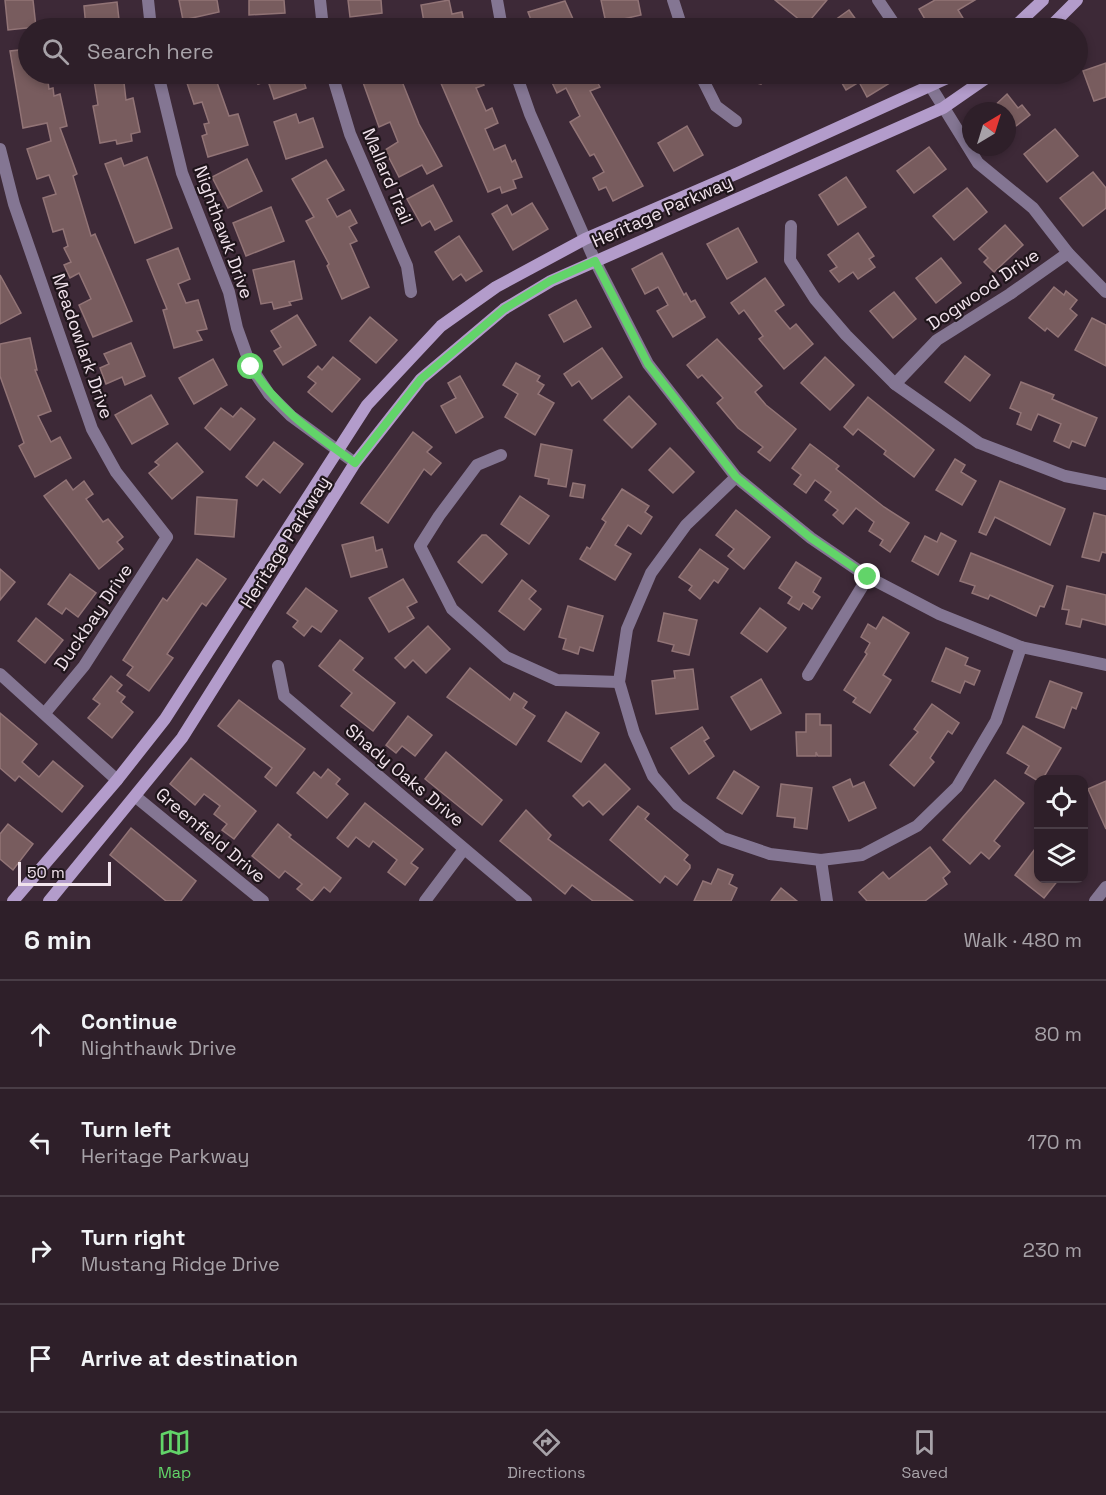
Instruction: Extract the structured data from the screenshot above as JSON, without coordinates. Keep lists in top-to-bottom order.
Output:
{
  "streets": {
    "main road": ["Heritage Parkway"],
    "street": [
      "Mallard Trail",
      "Nighthawk Drive",
      "Dogwood Drive",
      "Meadowlark Drive",
      "Duckbay Drive",
      "Shady Oaks Drive",
      "Greenfield Drive"
    ]
  },
  "crossings": [
    ["Heritage Parkway", "Nighthawk Drive"],
    ["Heritage Parkway", "Greenfield Drive"],
    ["Meadowlark Drive", "Duckbay Drive"]
  ],
  "scale_bar": "50 m",
  "north": "top right",
  "page": {
    "search": "Search here",
    "scale": "50 m",
    "heading": ["6 min", "Walk · 480 m"],
    "list": [
      ["Continue", "Nighthawk Drive", "80 m"],
      ["Turn left", "Heritage Parkway", "170 m"],
      ["Turn right", "Mustang Ridge Drive", "230 m"],
      "Arrive at destination"
    ],
    "nav": ["Map", "Directions", "Saved"]
  }
}
